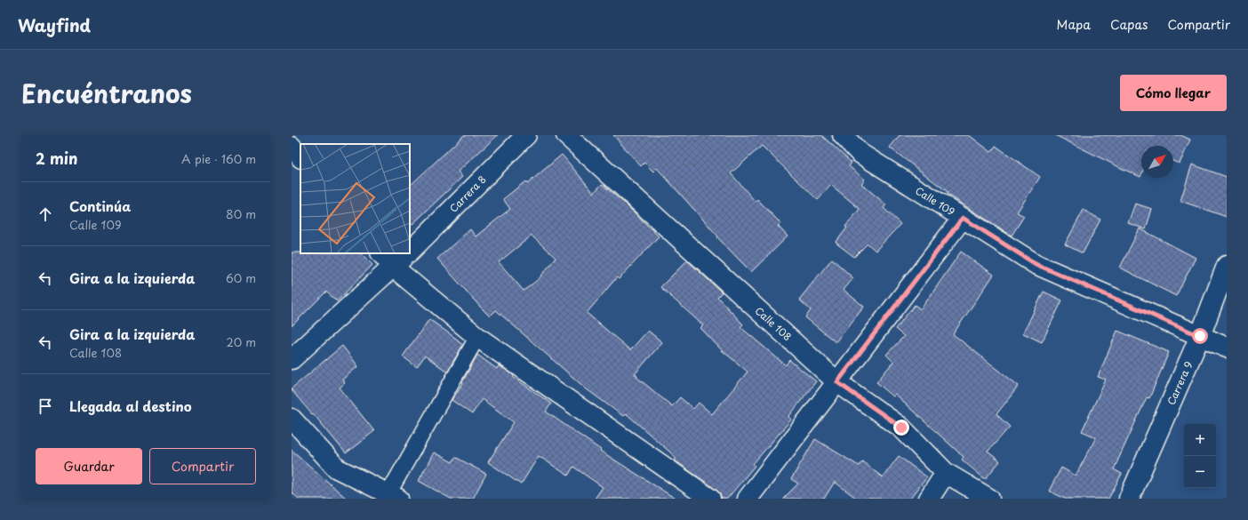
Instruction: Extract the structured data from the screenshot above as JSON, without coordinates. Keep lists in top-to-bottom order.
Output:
{
  "streets": {
    "street": [
      "Carrera 8",
      "Calle 109",
      "Calle 108",
      "Carrera 9"
    ]
  },
  "crossings": [
    ["Calle 109", "Carrera 9"]
  ],
  "north": "top right",
  "page": {
    "header": "Wayfind",
    "nav": ["Mapa", "Capas", "Compartir"],
    "title": "Encuéntranos",
    "buttons": [
      "Cómo llegar",
      ["Guardar", "Compartir"]
    ],
    "heading": ["2 min", "A pie · 160 m"],
    "list": [
      ["Continúa", "Calle 109", "80 m"],
      ["Gira a la izquierda", "60 m"],
      ["Gira a la izquierda", "Calle 108", "20 m"],
      "Llegada al destino"
    ],
    "map_buttons": ["+", "−"]
  }
}
